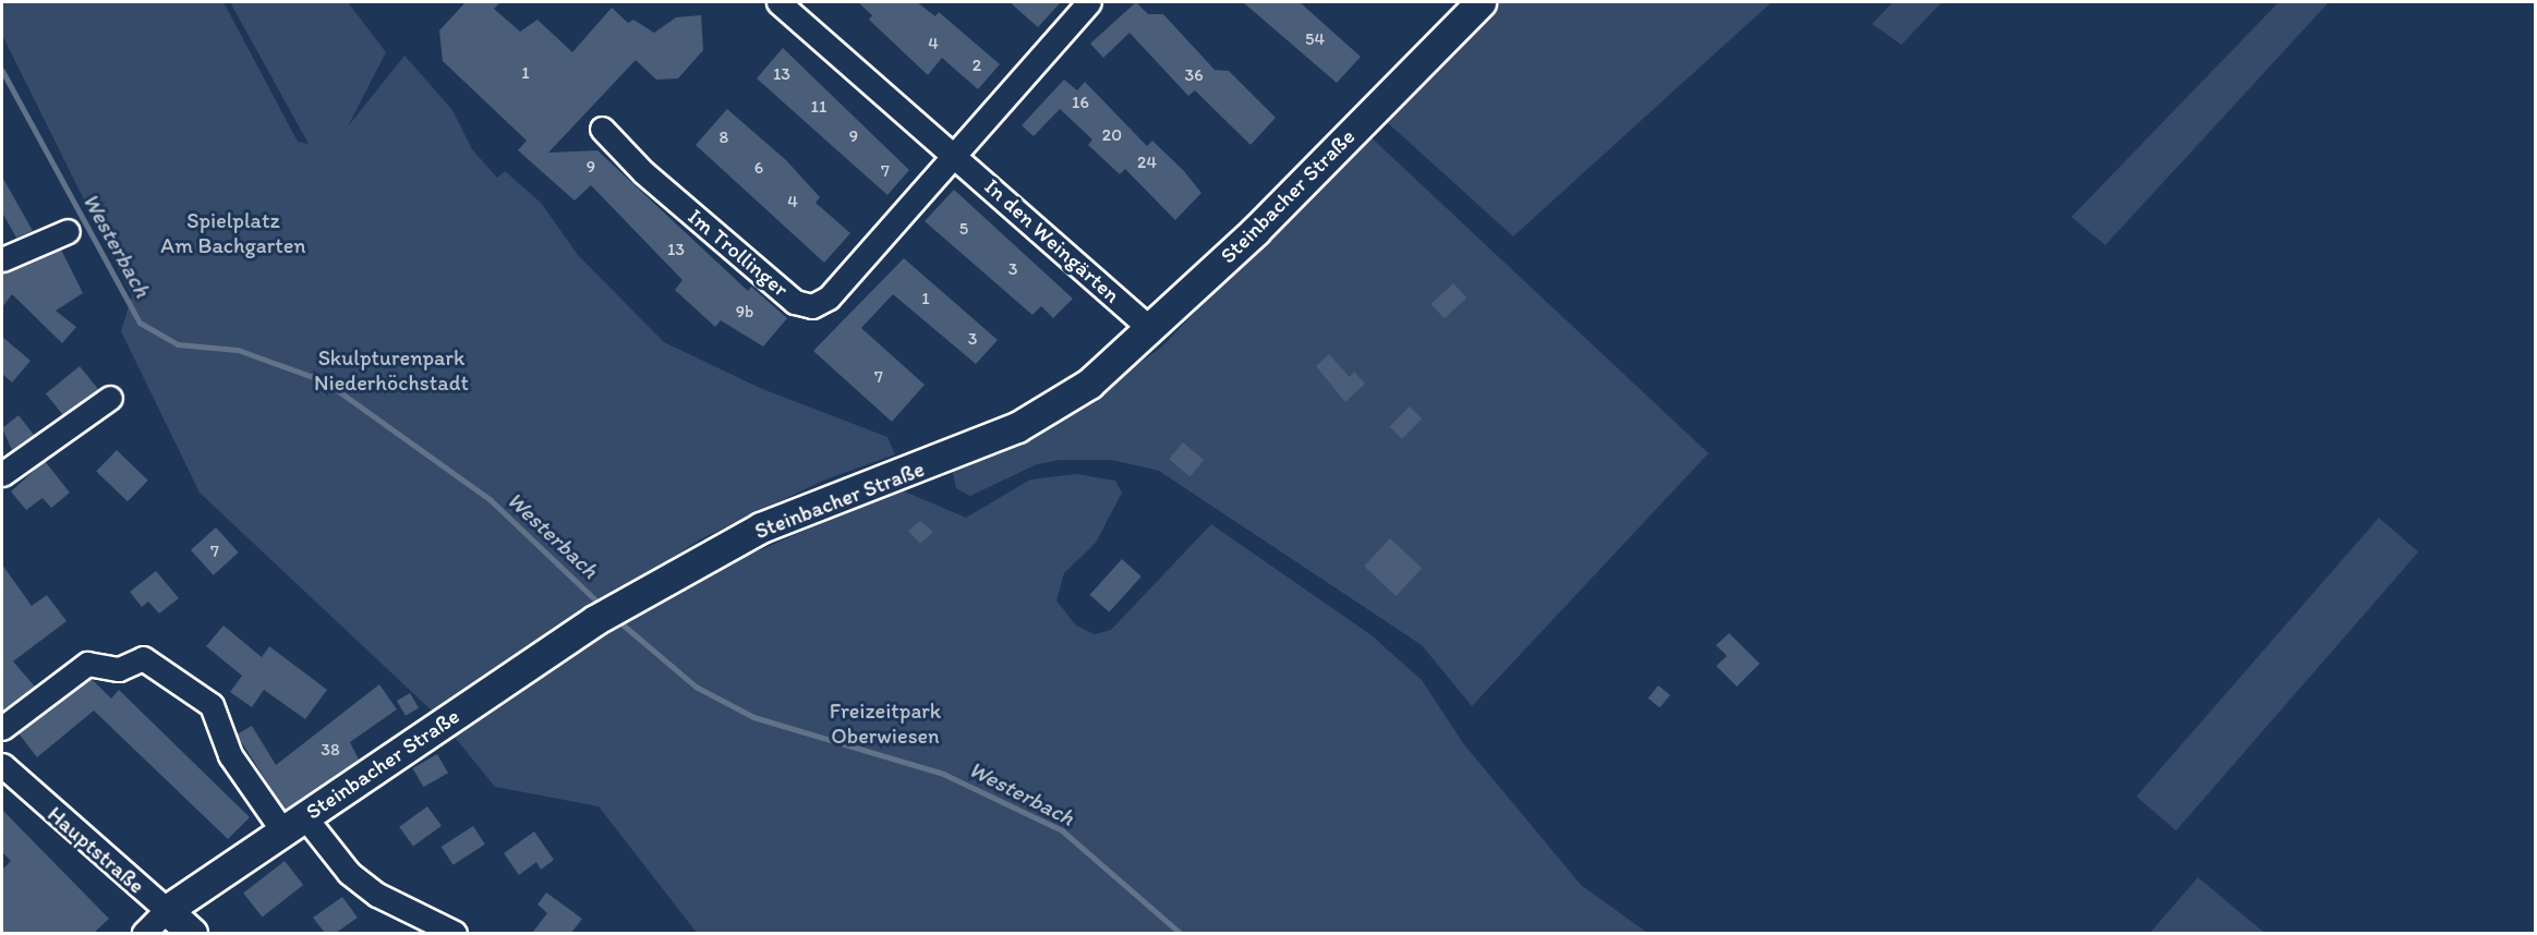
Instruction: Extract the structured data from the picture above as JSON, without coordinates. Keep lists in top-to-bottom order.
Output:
{
  "streets": {
    "main road": ["Steinbacher Straße", "Hauptstraße"],
    "street": ["In den Weingärten", "Im Trollinger"]
  },
  "crossings": [
    ["Steinbacher Straße", "In den Weingärten"],
    ["Steinbacher Straße", "Hauptstraße"],
    ["In den Weingärten", "Im Trollinger"]
  ],
  "water": ["Westerbach"],
  "parks": ["Spielplatz Am Bachgarten", "Skulpturenpark Niederhöchstadt", "Freizeitpark Oberwiesen"],
  "house_numbers": [
    "54",
    "4",
    "2",
    "1",
    "13",
    "36",
    "16",
    "11",
    "20",
    "9",
    "8",
    "24",
    "9",
    "6",
    "7",
    "4",
    "5",
    "13",
    "3",
    "1",
    "9b",
    "3",
    "7",
    "7",
    "38"
  ]
}
